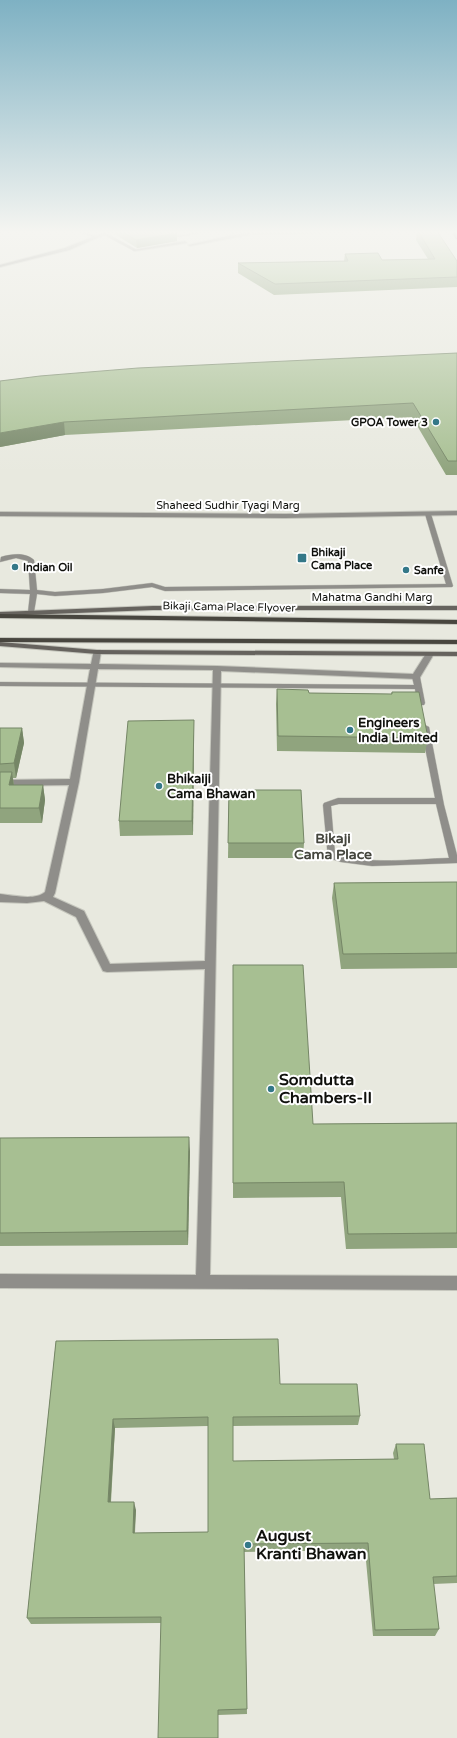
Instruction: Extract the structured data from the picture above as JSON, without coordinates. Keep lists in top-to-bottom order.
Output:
{
  "streets": {
    "main road": ["Bikaji Cama Place Flyover"],
    "street": ["Shaheed Sudhir Tyagi Marg", "Mahatma Gandhi Marg"]
  },
  "crossings": [
    ["Mahatma Gandhi Marg", "Bikaji Cama Place Flyover"]
  ],
  "districts": ["Bikaji Cama Place"],
  "places": {
    "other": [
      "GPOA Tower 3",
      "Indian Oil",
      "Sanfe",
      "Engineers India Limited",
      "Bhikaiji Cama Bhawan",
      "Somdutta Chambers-II",
      "August Kranti Bhawan"
    ],
    "transit": ["Bhikaji Cama Place"]
  }
}
